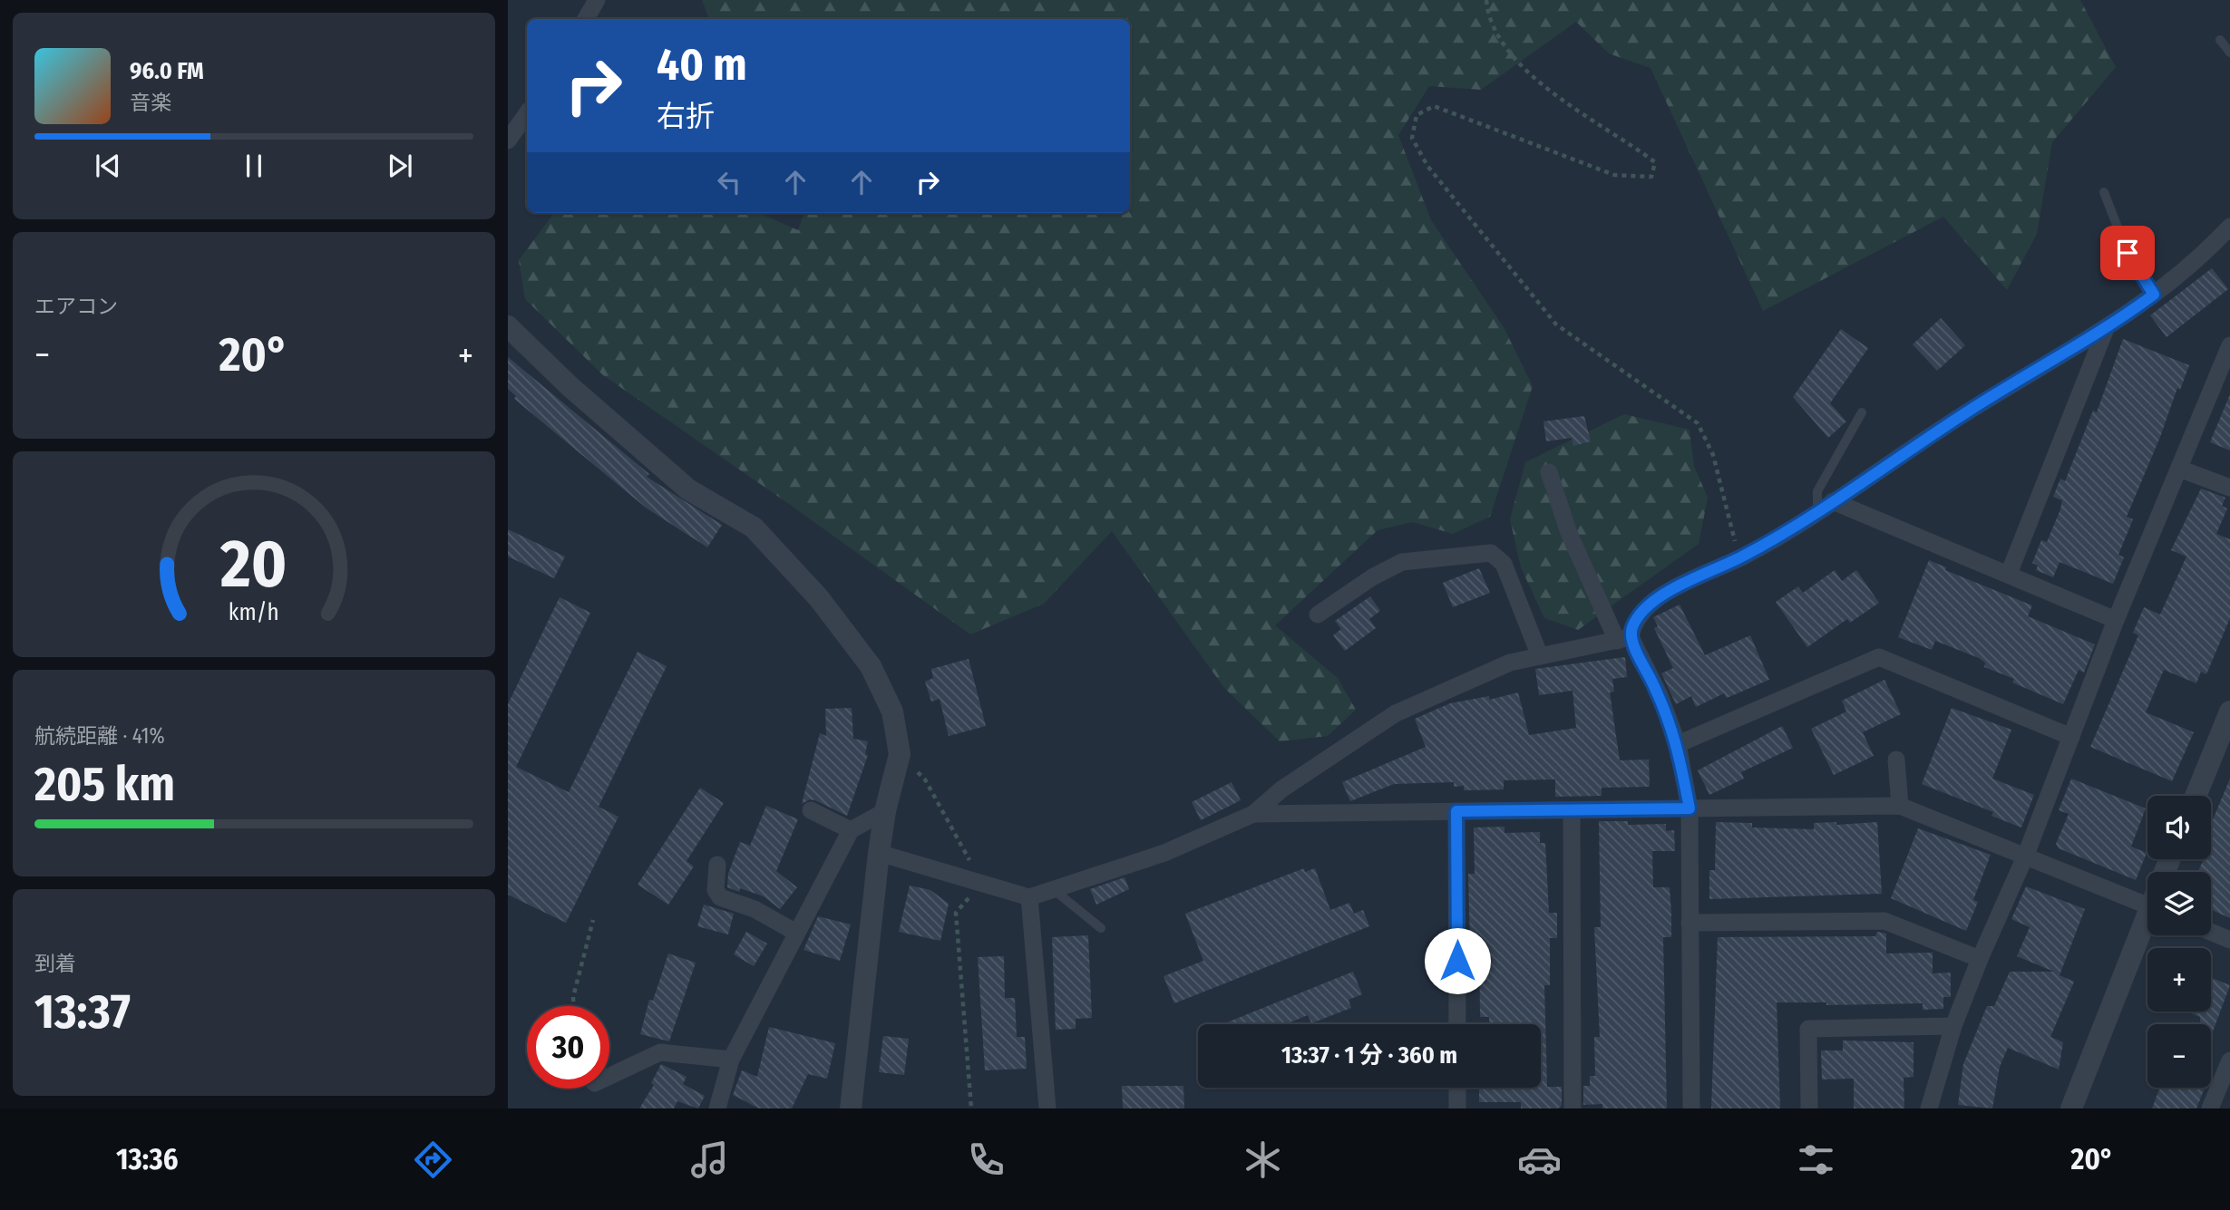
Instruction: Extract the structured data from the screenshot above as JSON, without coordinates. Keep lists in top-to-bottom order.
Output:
{
  "page": {
    "turn": ["40 m", "右折"],
    "song": ["96.0 FM", "音楽"],
    "tile": [
      "エアコン",
      ["航続距離 · 41%", "205 km"],
      ["到着", "13:37"]
    ],
    "heat": ["−", "20°", "+"],
    "map_buttons": ["+", "−"],
    "limit": "30",
    "trip": "13:37 · 1 分 · 360 m",
    "tabs": ["13:36", "20°"],
    "gauge": ["20", "km/h"]
  }
}
